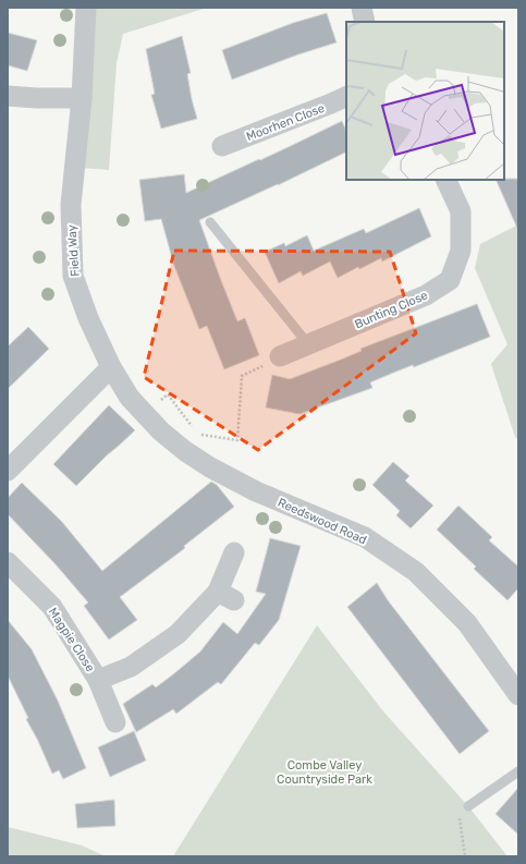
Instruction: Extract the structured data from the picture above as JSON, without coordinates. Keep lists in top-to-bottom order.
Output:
{
  "streets": {
    "street": [
      "Moorhen Close",
      "Field Way",
      "Bunting Close",
      "Reedswood Road",
      "Magpie Close"
    ]
  },
  "crossings": [
    ["Field Way", "Reedswood Road"]
  ],
  "parks": ["Combe Valley Countryside Park"]
}
